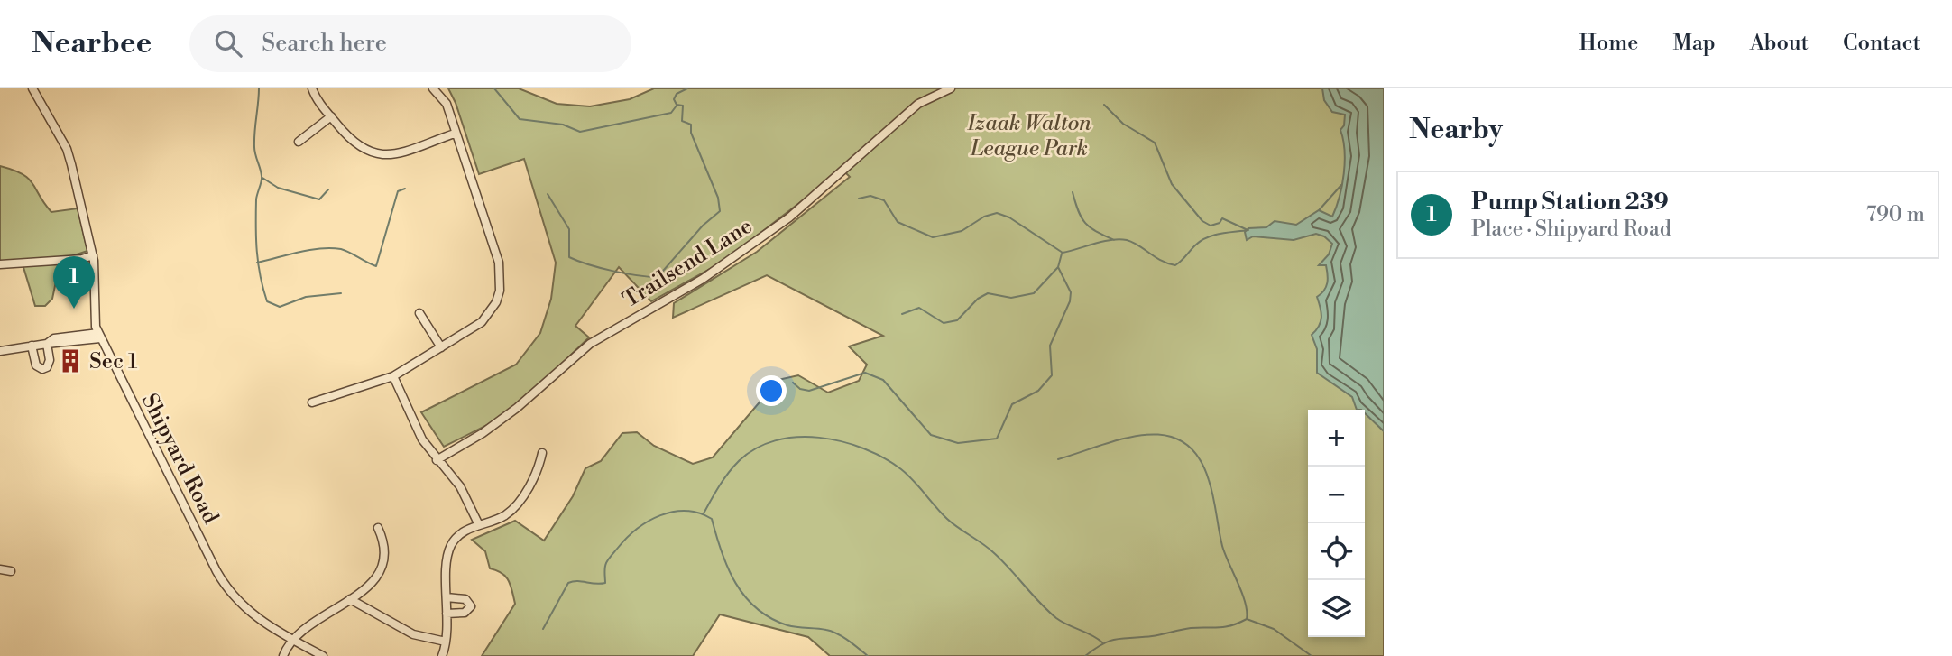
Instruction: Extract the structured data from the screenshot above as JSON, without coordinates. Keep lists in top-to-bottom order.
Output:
{
  "streets": {
    "street": ["Trailsend Lane", "Shipyard Road"]
  },
  "parks": ["Izaak Walton League Park"],
  "places": {
    "building": ["Sec 1"]
  },
  "page": {
    "header": "Nearbee",
    "search": "Search here",
    "nav": [
      "Home",
      "Map",
      "About",
      "Contact"
    ],
    "heading": "Nearby",
    "list": [
      {
        "mark": "1",
        "name": "Pump Station 239",
        "note": "Place · Shipyard Road",
        "value": "790 m"
      }
    ],
    "pins": "1",
    "map_buttons": ["+", "−"]
  }
}
